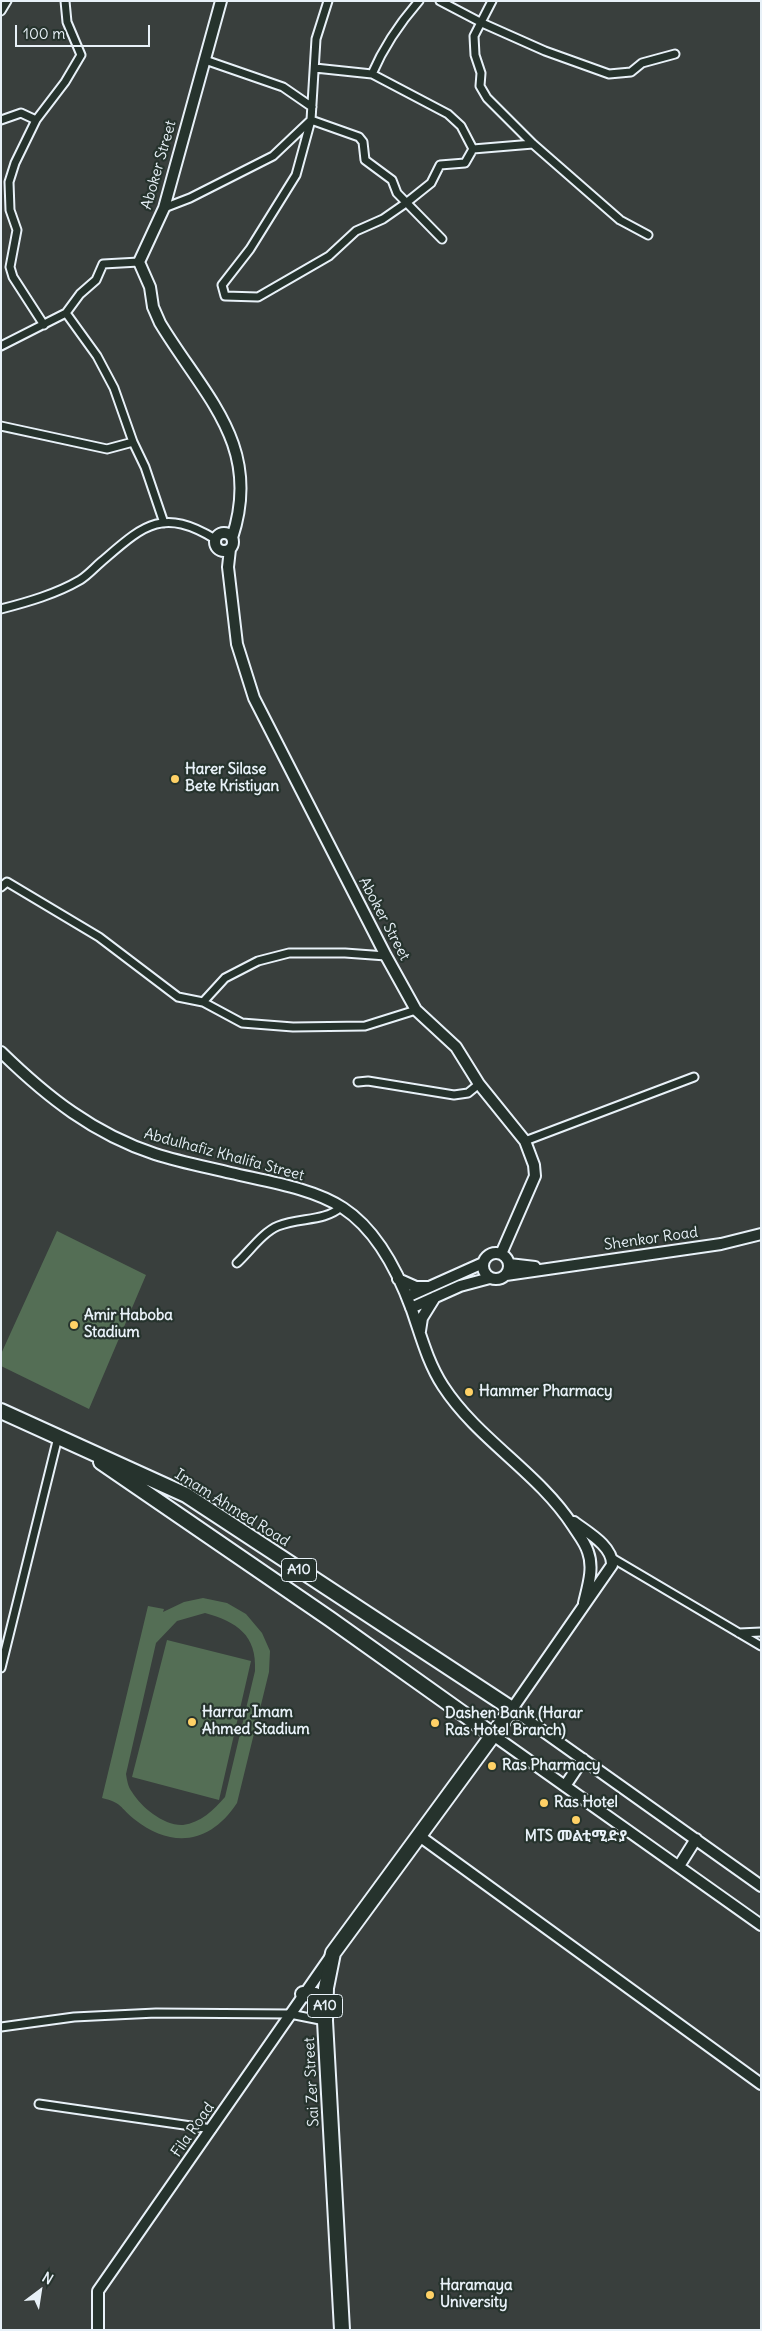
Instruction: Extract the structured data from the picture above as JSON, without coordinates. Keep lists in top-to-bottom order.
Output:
{
  "streets": {
    "highway": ["Imam Ahmed Road", "A10", "Sai Zer Street"],
    "main road": [
      "Aboker Street",
      "Abdulhafiz Khalifa Street",
      "Shenkor Road",
      "Fila Road"
    ]
  },
  "crossings": [
    ["Aboker Street", "Shenkor Road"],
    ["Imam Ahmed Road", "A10"],
    ["Imam Ahmed Road", "Sai Zer Street"],
    ["A10", "Sai Zer Street"],
    ["Sai Zer Street", "Fila Road"]
  ],
  "places": [
    "Harer Silase Bete Kristiyan",
    "Amir Haboba Stadium",
    "Hammer Pharmacy",
    "Harrar Imam Ahmed Stadium",
    "Dashen Bank (Harar Ras Hotel Branch)",
    "Ras Pharmacy",
    "Ras Hotel",
    "MTS መልቲሚድያ",
    "Haramaya University"
  ],
  "scale_bar": "100 m",
  "north": "top right"
}
